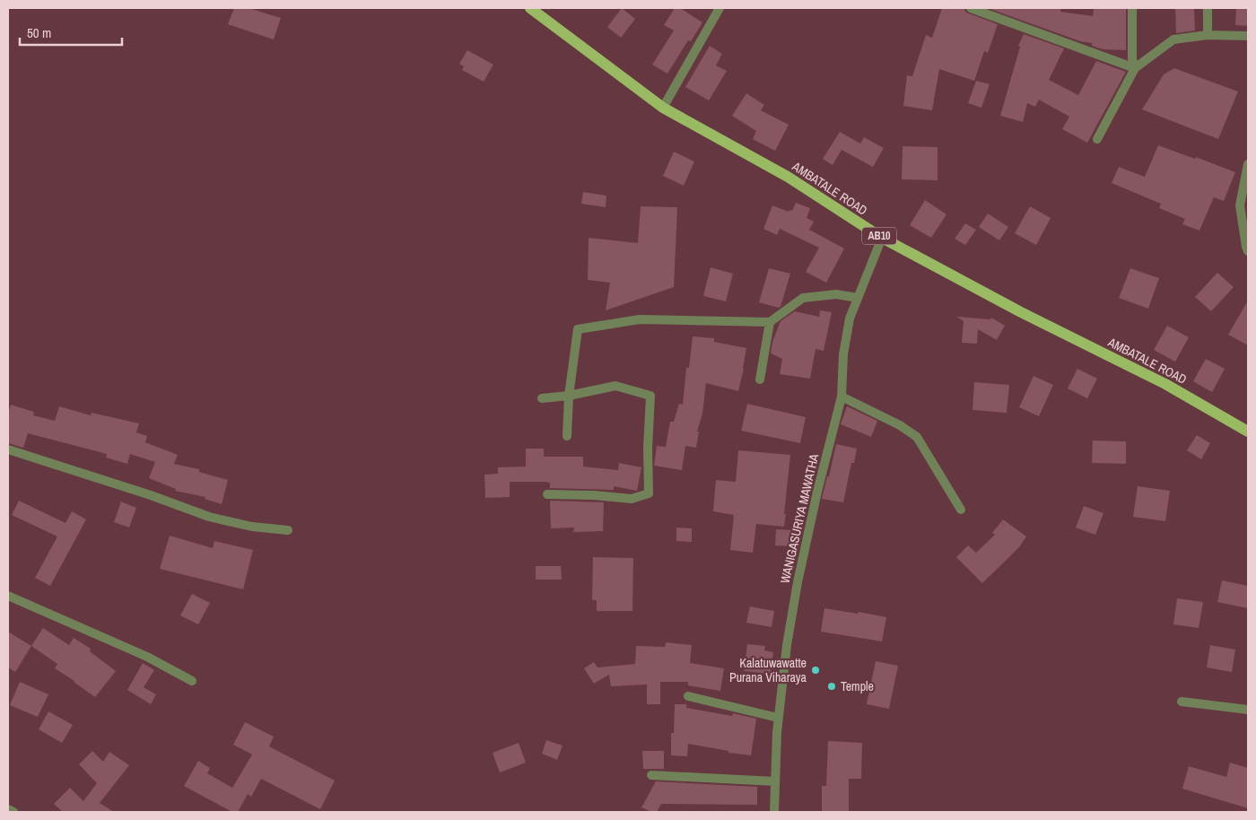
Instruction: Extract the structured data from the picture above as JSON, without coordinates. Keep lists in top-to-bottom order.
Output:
{
  "streets": {
    "main road": ["AMBATALE ROAD", "AB10"],
    "street": ["WANIGASURIYA MAWATHA"]
  },
  "crossings": [
    ["AMBATALE ROAD", "WANIGASURIYA MAWATHA"]
  ],
  "places": ["Kalatuwawatte Purana Viharaya", "Temple"],
  "scale_bar": "50 m"
}
